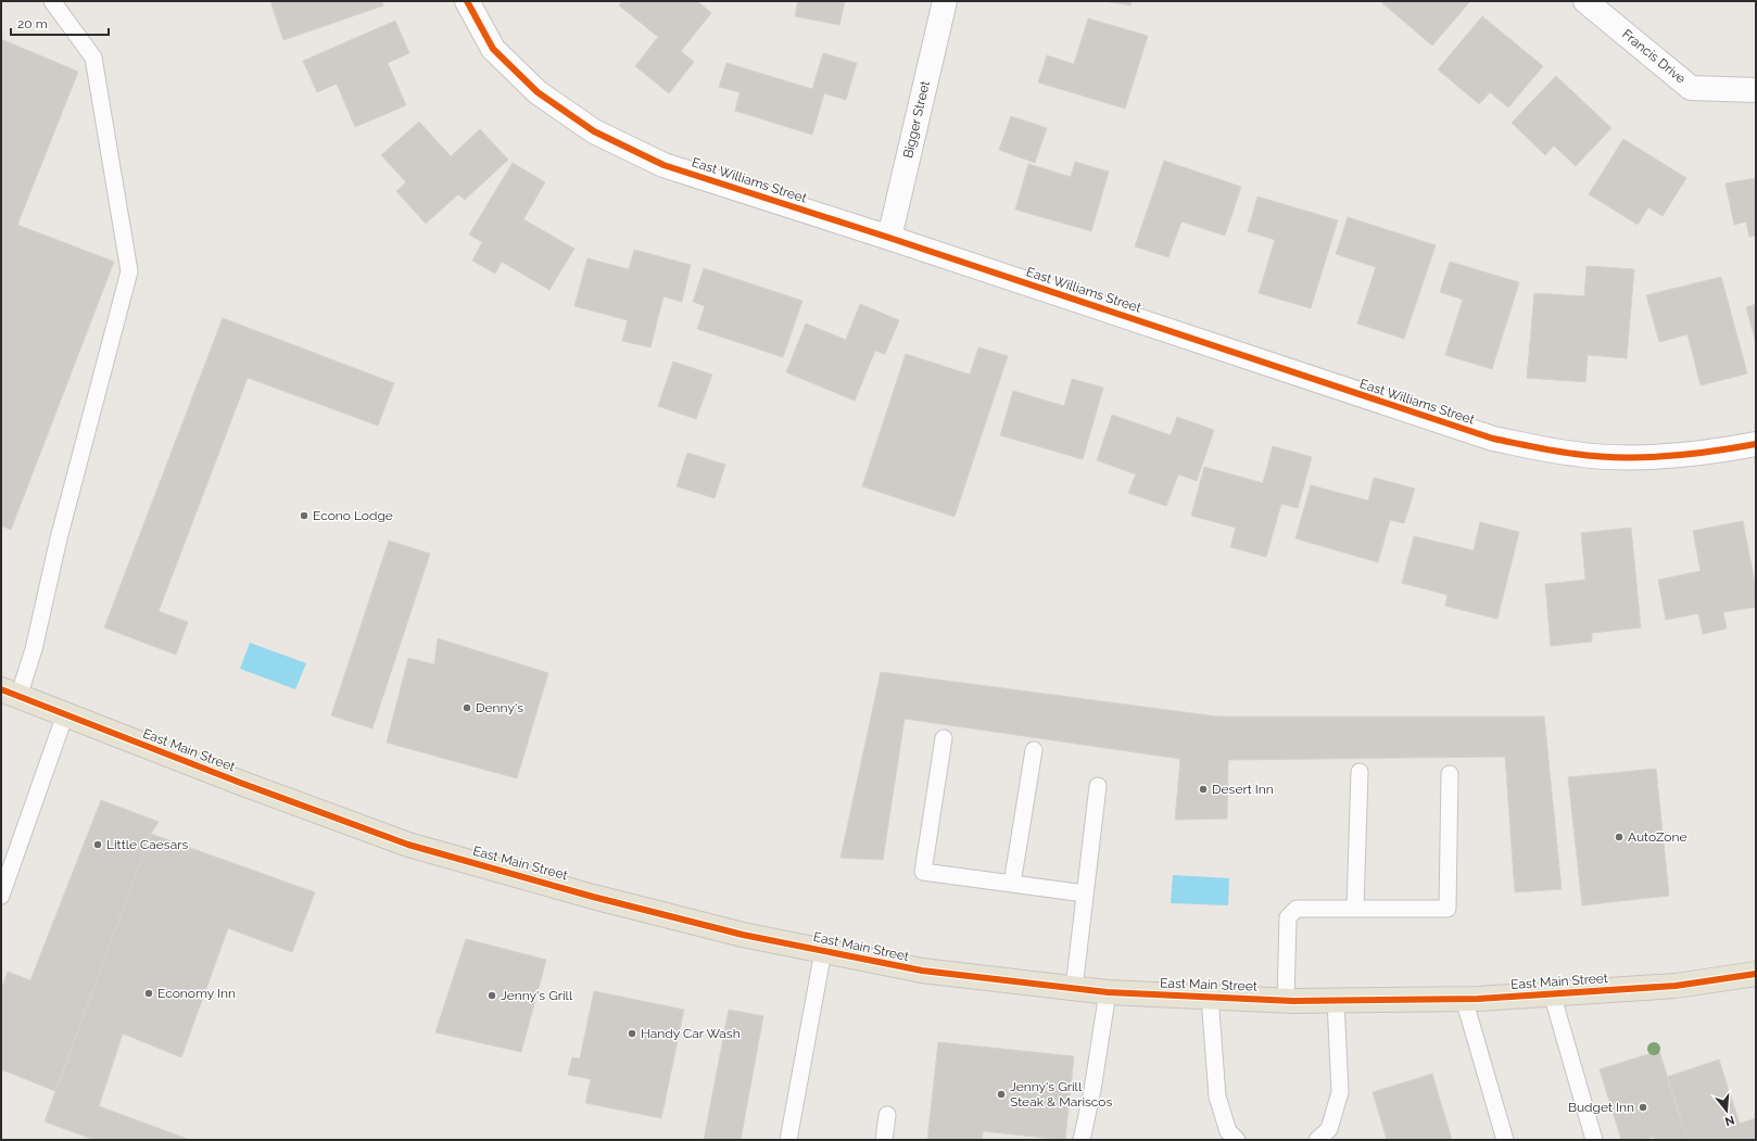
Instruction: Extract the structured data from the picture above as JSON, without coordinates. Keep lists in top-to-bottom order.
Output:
{
  "streets": {
    "main road": ["East Main Street"],
    "street": ["Francis Drive", "Bigger Street", "East Williams Street"]
  },
  "crossings": [
    ["Bigger Street", "East Williams Street"]
  ],
  "places": [
    "Econo Lodge",
    "Denny's",
    "Desert Inn",
    "AutoZone",
    "Little Caesars",
    "Economy Inn",
    "Jenny's Grill",
    "Handy Car Wash",
    "Jenny's Grill Steak & Mariscos",
    "Budget Inn"
  ],
  "scale_bar": "20 m",
  "north": "bottom"
}
